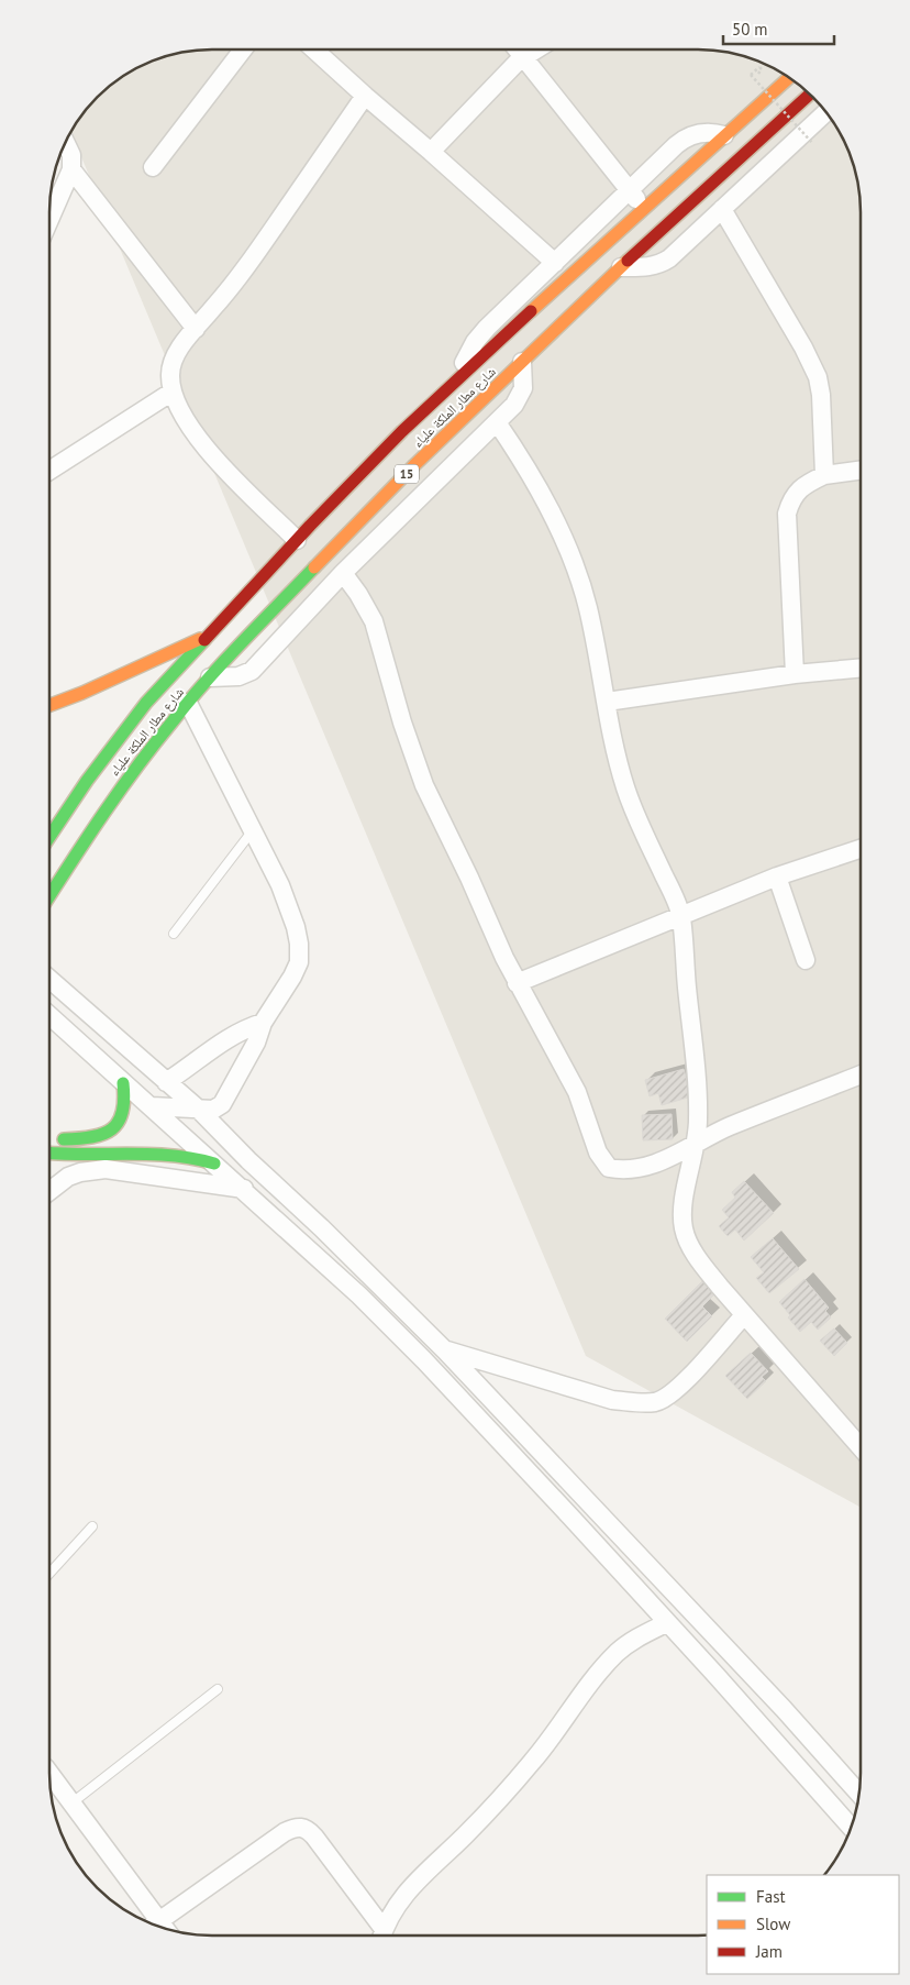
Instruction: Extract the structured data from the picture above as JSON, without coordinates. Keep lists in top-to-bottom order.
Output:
{
  "streets": {
    "highway": ["شارع مطار الملكة علياء", "15"]
  },
  "legend": ["Fast", "Slow", "Jam"],
  "scale_bar": "50 m"
}
